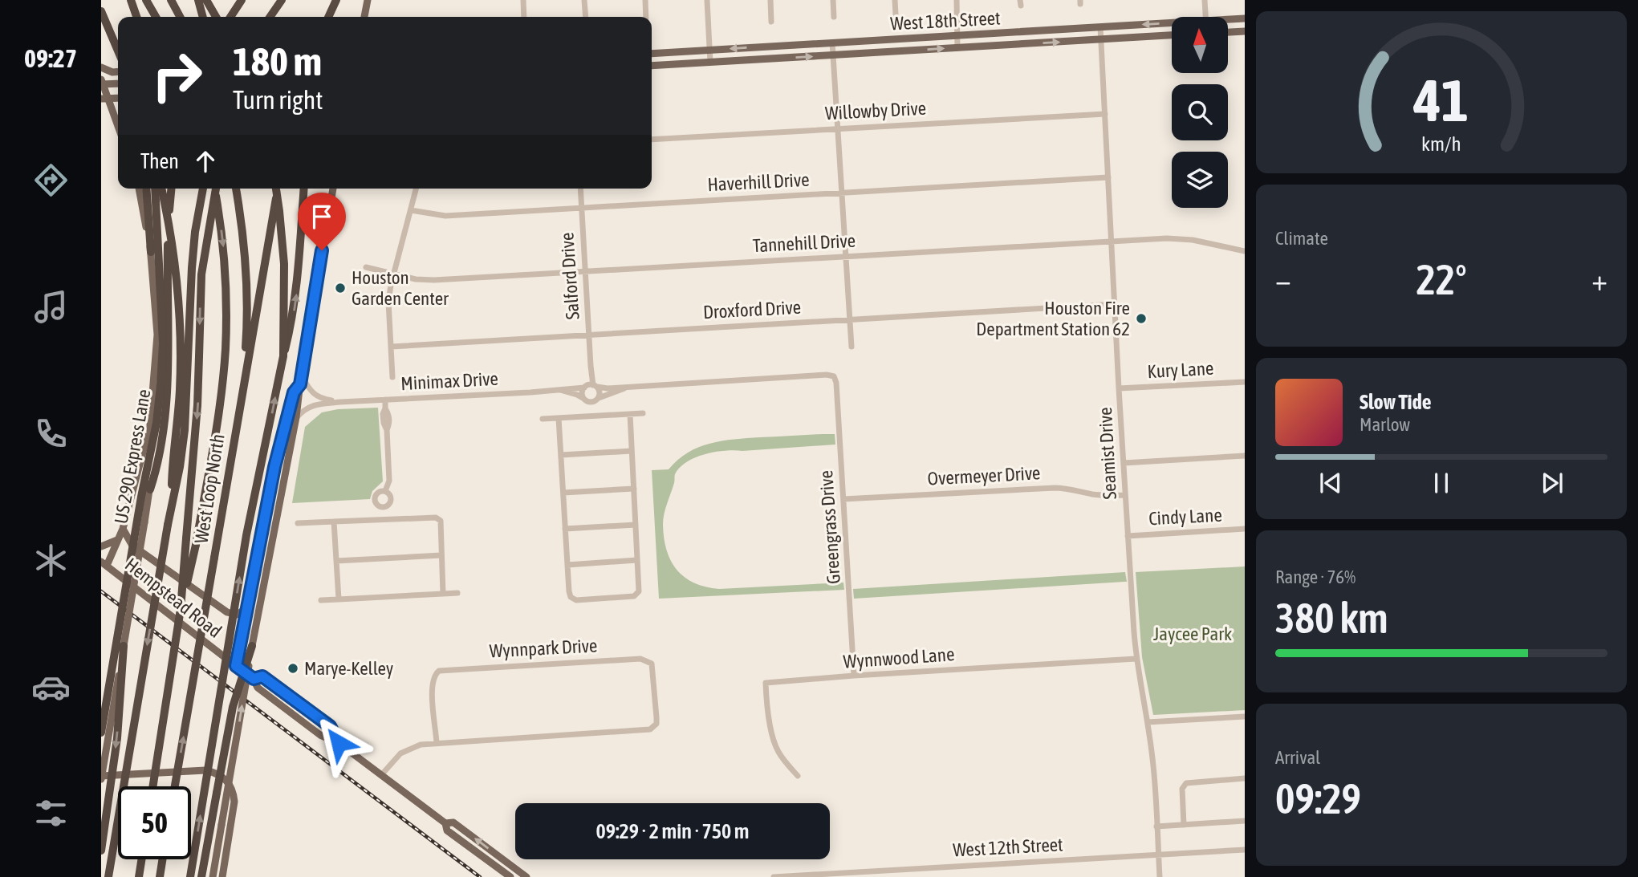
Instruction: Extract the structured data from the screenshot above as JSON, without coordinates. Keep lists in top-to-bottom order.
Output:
{
  "streets": {
    "highway": ["US 290 Express Lane", "West Loop North"],
    "main road": ["West 18th Street", "Hempstead Road"],
    "street": [
      "Willowby Drive",
      "Haverhill Drive",
      "Tannehill Drive",
      "Salford Drive",
      "Droxford Drive",
      "Kury Lane",
      "Minimax Drive",
      "Seamist Drive",
      "Overmeyer Drive",
      "Cindy Lane",
      "Greengrass Drive",
      "Wynnpark Drive",
      "Wynnwood Lane",
      "West 12th Street"
    ]
  },
  "crossings": [
    ["West 18th Street", "Seamist Drive"],
    ["Willowby Drive", "Seamist Drive"],
    ["Haverhill Drive", "Salford Drive"],
    ["Haverhill Drive", "Seamist Drive"],
    ["Tannehill Drive", "Salford Drive"],
    ["Tannehill Drive", "Seamist Drive"],
    ["Salford Drive", "Droxford Drive"],
    ["Salford Drive", "Minimax Drive"],
    ["Droxford Drive", "Seamist Drive"],
    ["Kury Lane", "Seamist Drive"],
    ["Minimax Drive", "Greengrass Drive"],
    ["Seamist Drive", "Overmeyer Drive"],
    ["Seamist Drive", "Cindy Lane"],
    ["Seamist Drive", "Wynnwood Lane"],
    ["Seamist Drive", "West 12th Street"],
    ["Overmeyer Drive", "Greengrass Drive"],
    ["Greengrass Drive", "Wynnwood Lane"]
  ],
  "parks": ["Jaycee Park"],
  "places": ["Houston Garden Center", "Houston Fire Department Station 62", "Marye-Kelley"],
  "north": "top",
  "page": {
    "tabs": "09:27",
    "turn": ["180 m", "Turn right"],
    "then": "Then",
    "tile": [
      "Climate",
      ["Range · 76%", "380 km"],
      ["Arrival", "09:29"]
    ],
    "heat": ["−", "22°", "+"],
    "song": ["Slow Tide", "Marlow"],
    "limit": "50",
    "trip": "09:29 · 2 min · 750 m",
    "gauge": ["41", "km/h"]
  }
}
